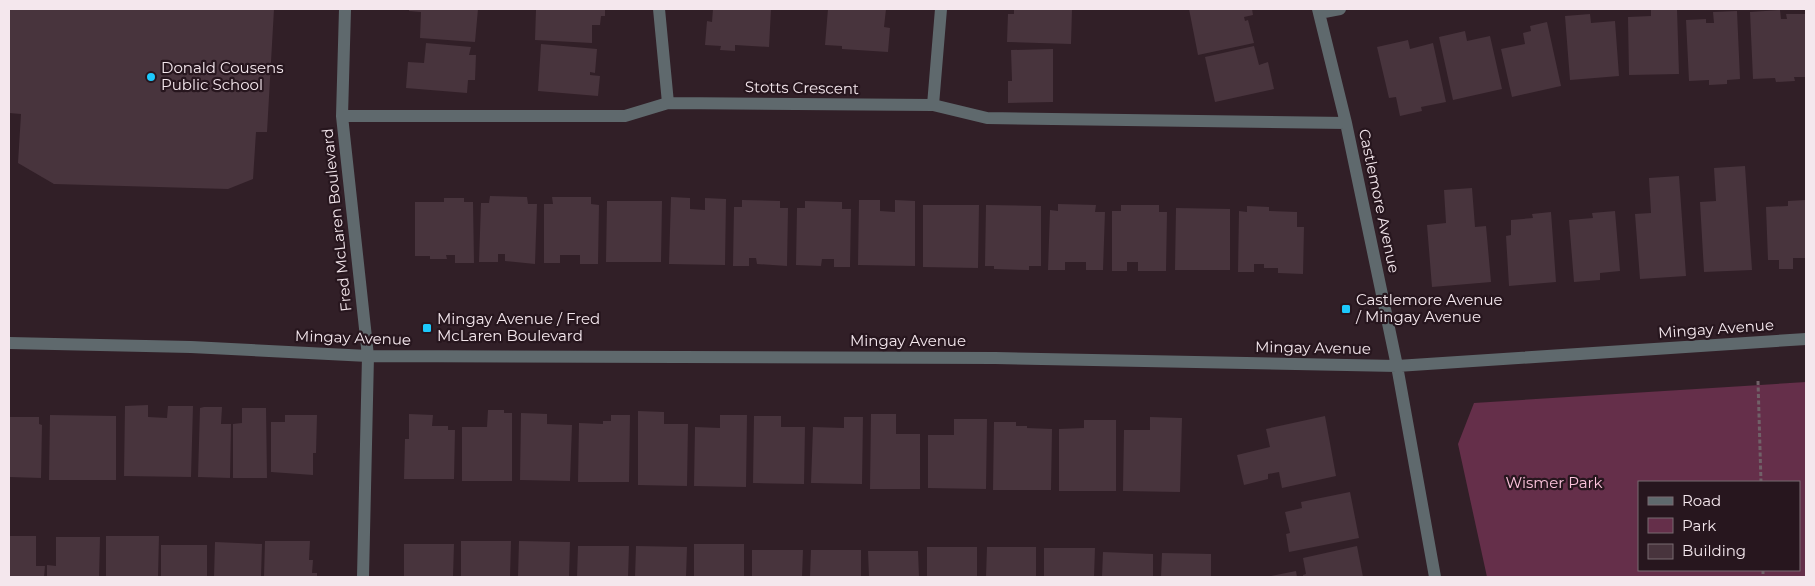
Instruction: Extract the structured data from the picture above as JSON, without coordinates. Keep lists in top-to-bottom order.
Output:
{
  "streets": {
    "street": [
      "Stotts Crescent",
      "Castlemore Avenue",
      "Fred McLaren Boulevard",
      "Mingay Avenue"
    ]
  },
  "crossings": [
    ["Stotts Crescent", "Castlemore Avenue"],
    ["Stotts Crescent", "Fred McLaren Boulevard"],
    ["Castlemore Avenue", "Mingay Avenue"],
    ["Fred McLaren Boulevard", "Mingay Avenue"]
  ],
  "parks": ["Wismer Park"],
  "places": {
    "other": ["Donald Cousens Public School"],
    "transit": ["Castlemore Avenue / Mingay Avenue", "Mingay Avenue / Fred McLaren Boulevard"]
  },
  "legend": ["Road", "Park", "Building"]
}
